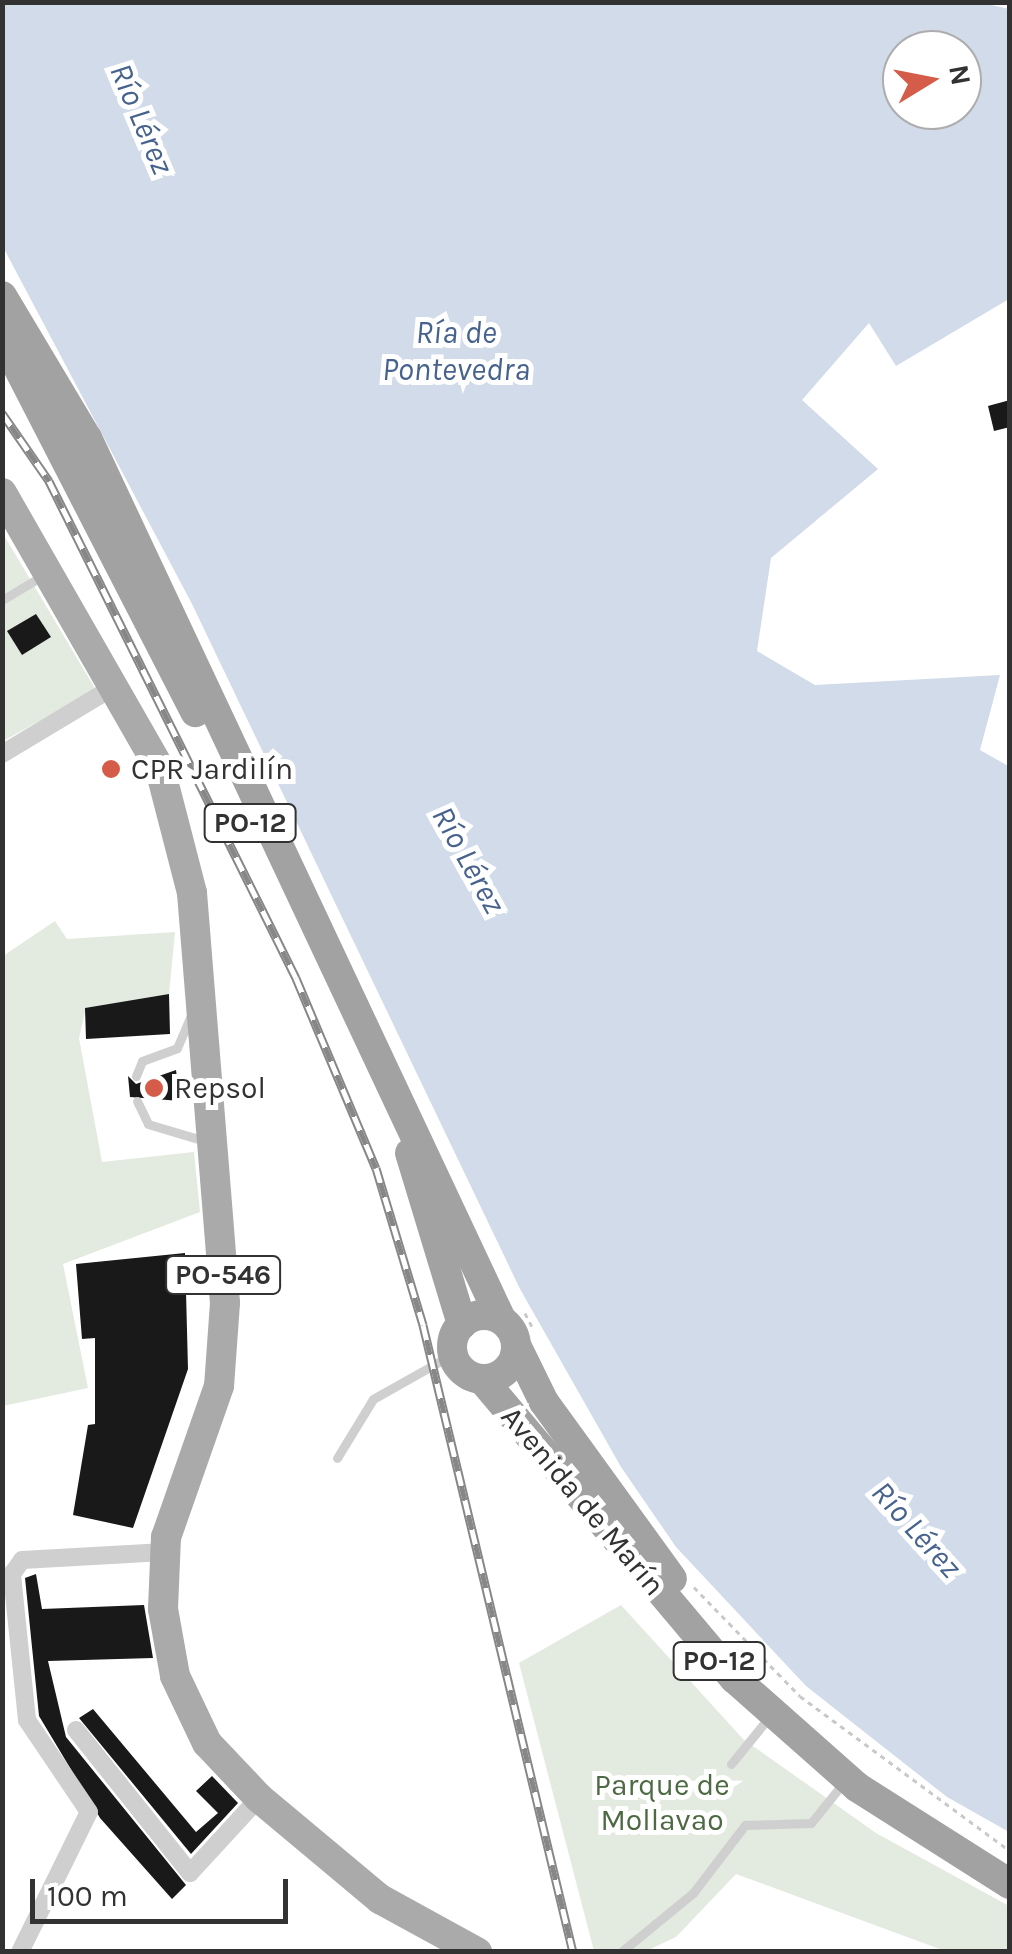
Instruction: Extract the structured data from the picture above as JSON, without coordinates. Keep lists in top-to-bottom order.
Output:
{
  "streets": {
    "highway": ["PO-12", "Avenida de Marín"],
    "main road": ["PO-546"]
  },
  "crossings": [
    ["PO-12", "Avenida de Marín"]
  ],
  "water": ["Río Lérez", "Ría de Pontevedra"],
  "parks": ["Parque de Mollavao"],
  "places": ["CPR Jardilín", "Repsol"],
  "scale_bar": "100 m",
  "north": "right"
}
